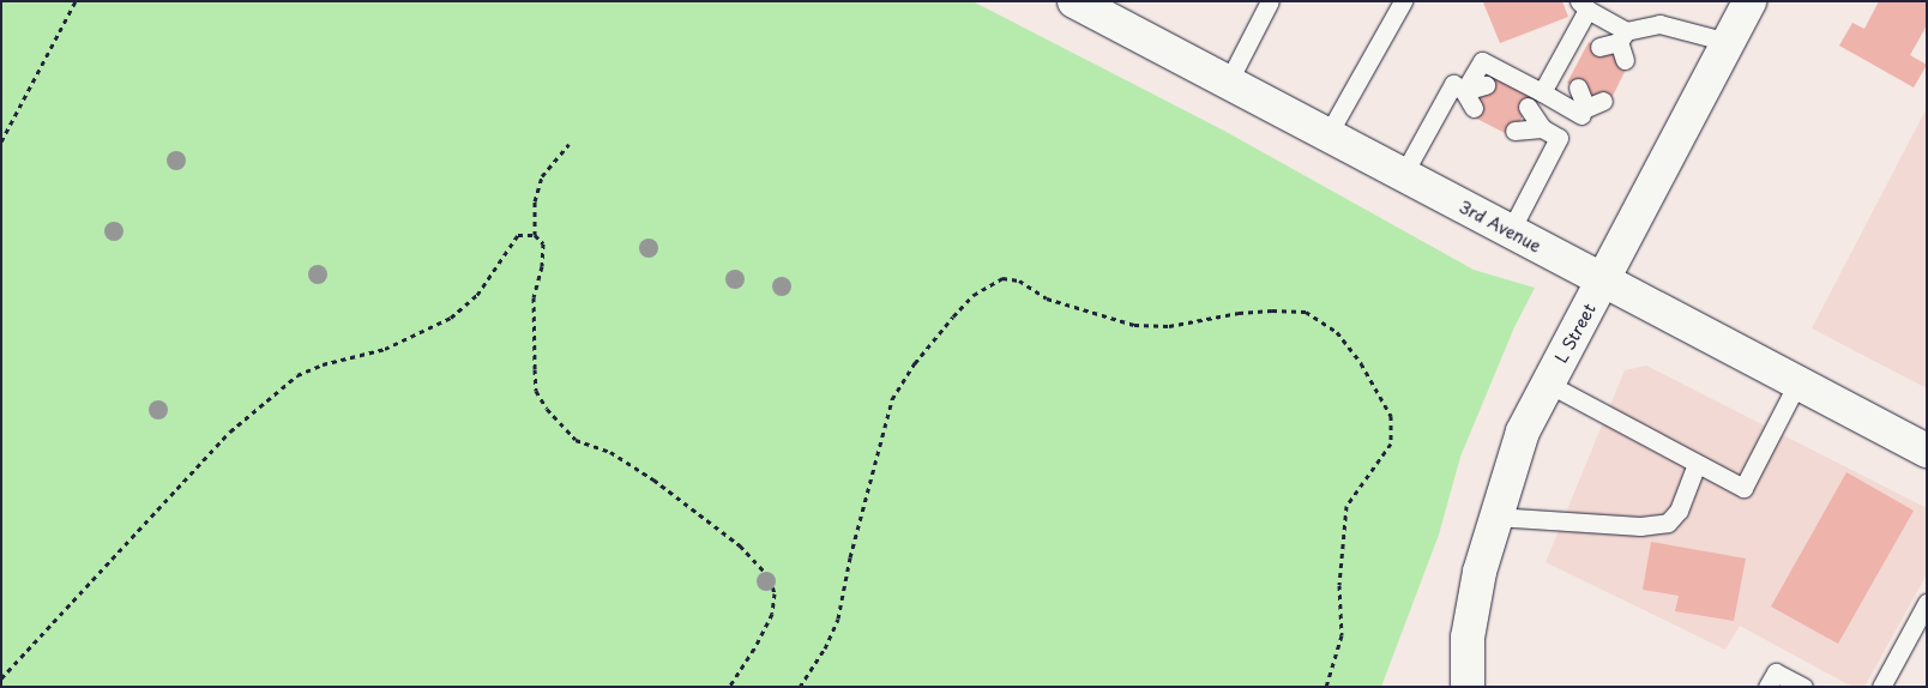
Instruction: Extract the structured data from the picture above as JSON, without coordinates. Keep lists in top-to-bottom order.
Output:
{
  "streets": {
    "main road": ["3rd Avenue", "L Street"]
  },
  "crossings": [
    ["3rd Avenue", "L Street"]
  ]
}
